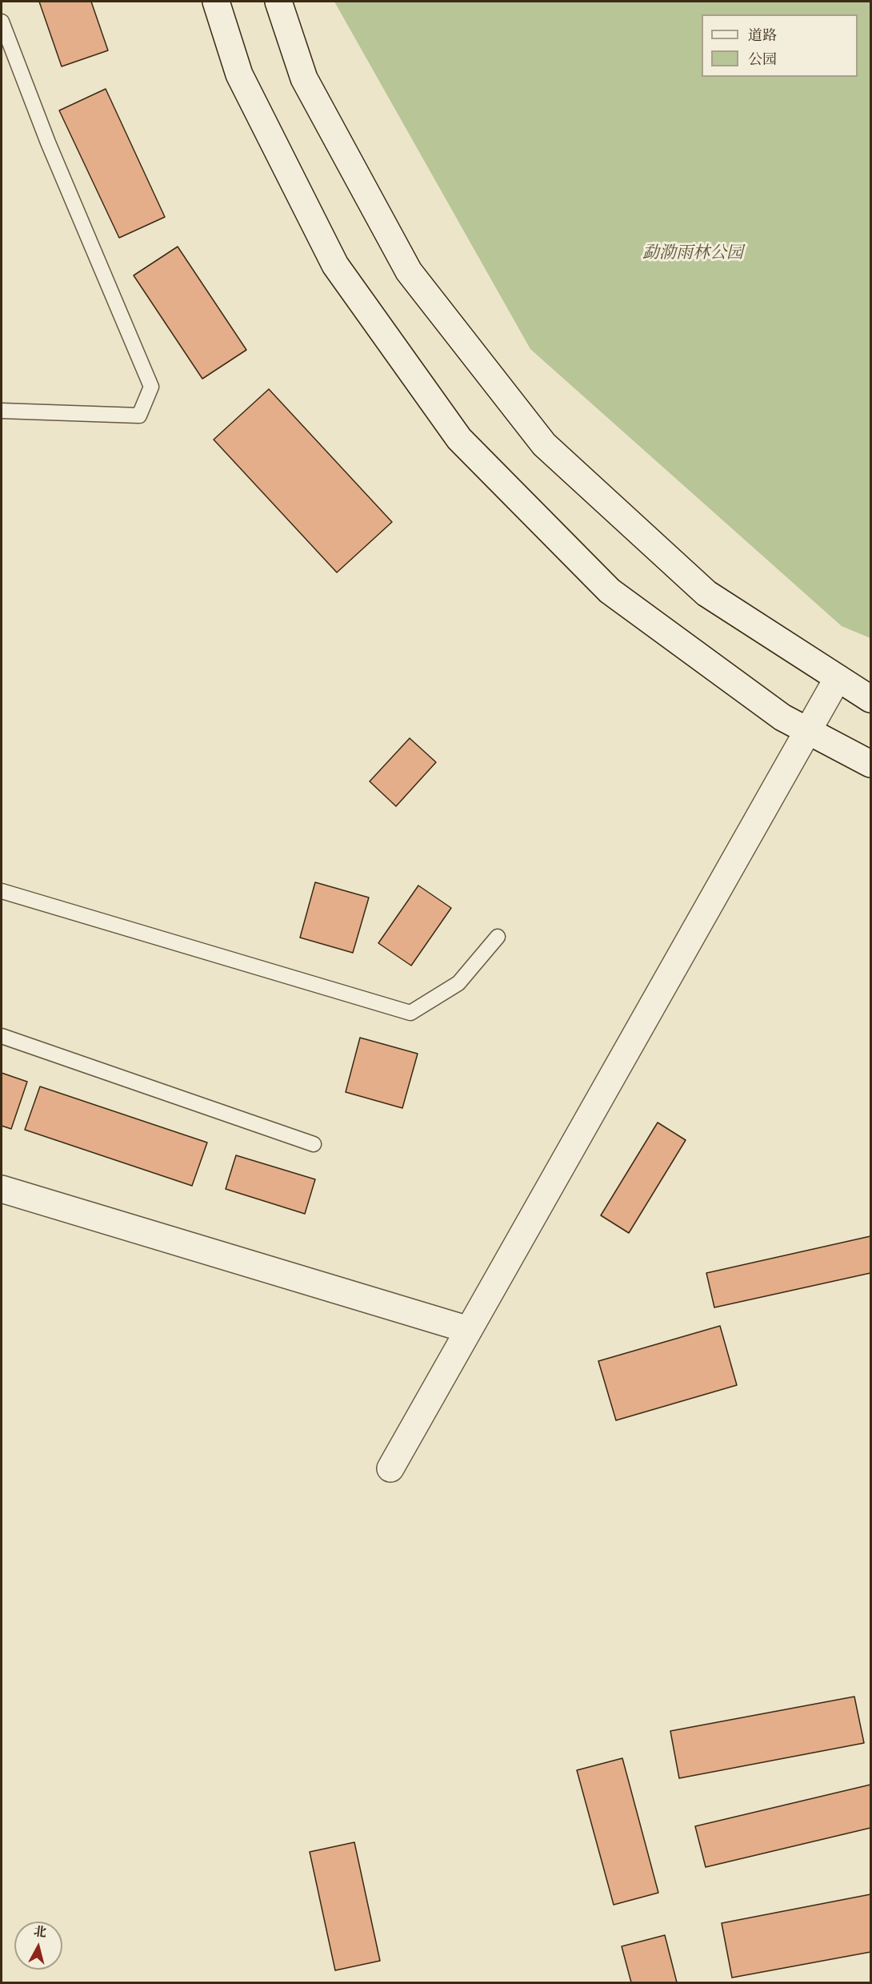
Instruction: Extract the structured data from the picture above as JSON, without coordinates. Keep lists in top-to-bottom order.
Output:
{
  "parks": ["勐泐雨林公园"],
  "legend": ["道路", "公园"],
  "north": "top"
}
